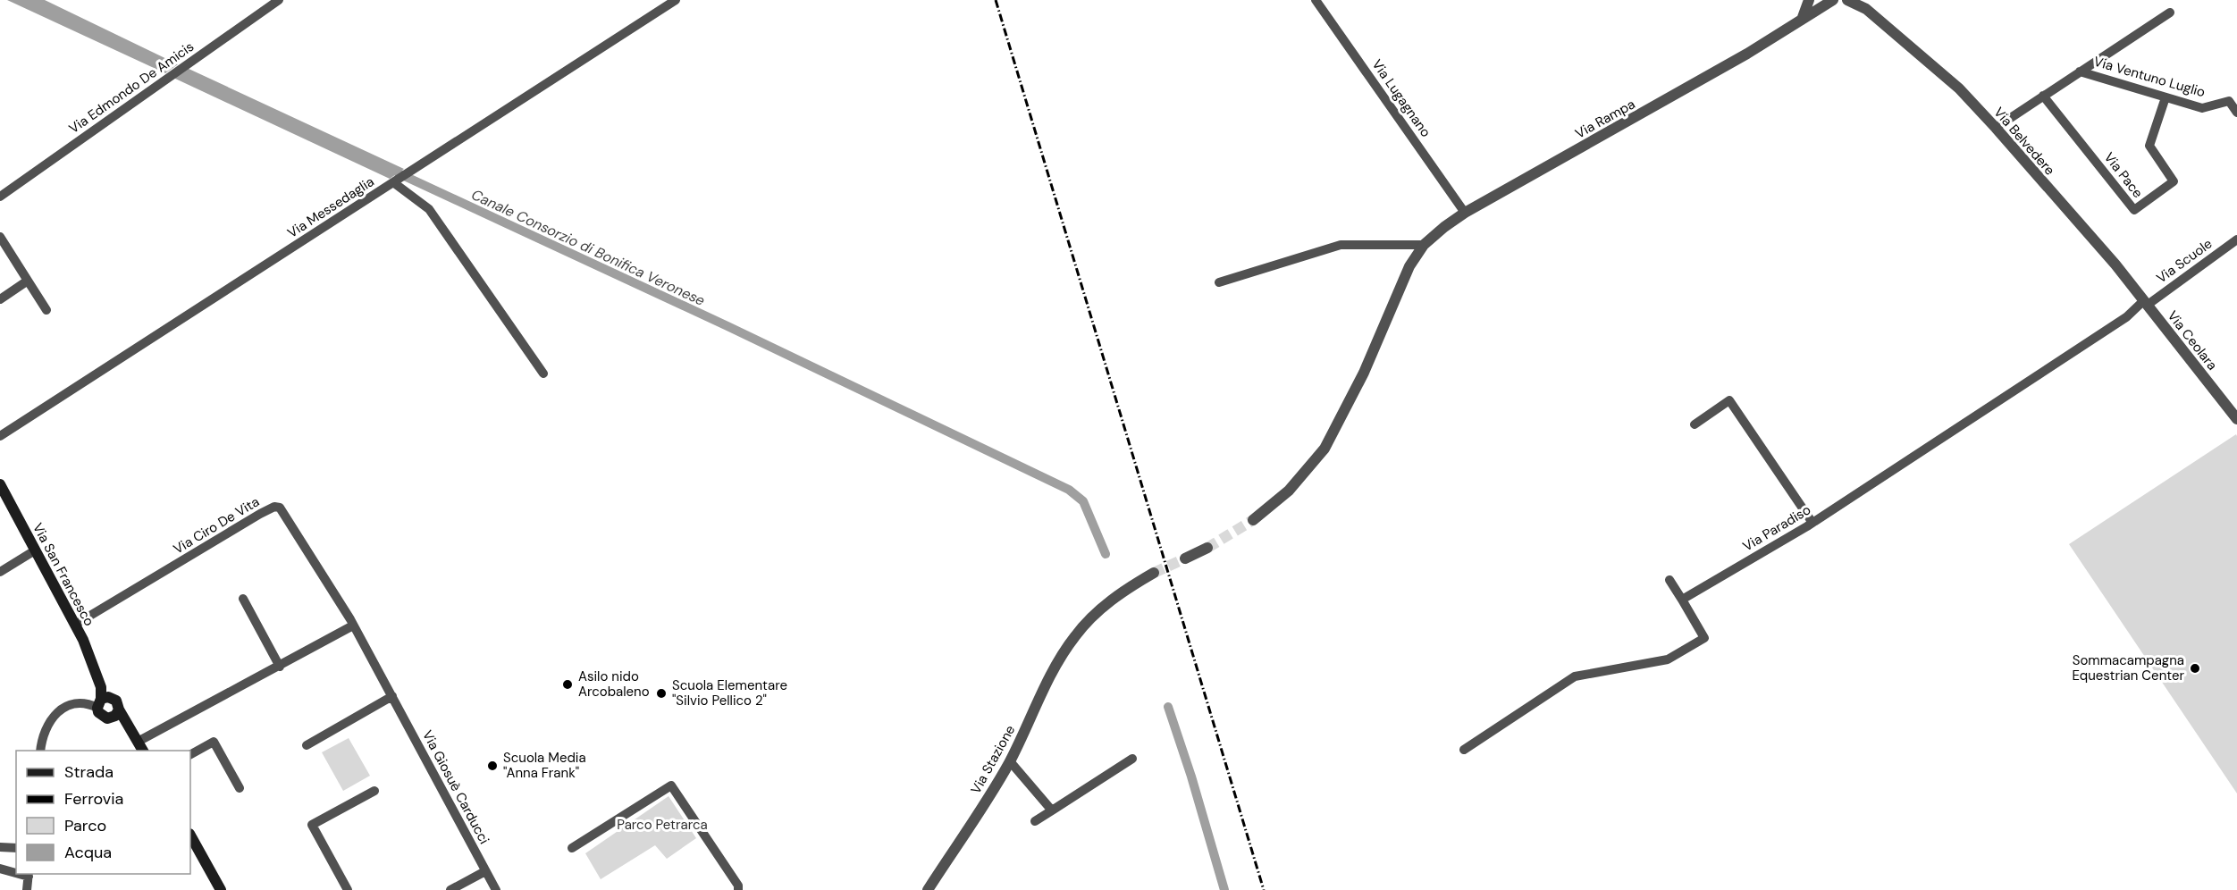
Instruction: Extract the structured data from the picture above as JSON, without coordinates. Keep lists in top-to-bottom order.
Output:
{
  "streets": {
    "main road": ["Via San Francesco"],
    "street": [
      "Via Ventuno Luglio",
      "Via Edmondo De Amicis",
      "Via Lugagnano",
      "Via Rampa",
      "Via Belvedere",
      "Via Pace",
      "Via Messedaglia",
      "Via Scuole",
      "Via Ceolara",
      "Via Ciro De Vita",
      "Via Paradiso",
      "Via Stazione",
      "Via Giosuè Carducci"
    ]
  },
  "crossings": [
    ["Via Ventuno Luglio", "Via Belvedere"],
    ["Via Ventuno Luglio", "Via Pace"],
    ["Via Lugagnano", "Via Rampa"],
    ["Via Belvedere", "Via Scuole"],
    ["Via Belvedere", "Via Ceolara"],
    ["Via Belvedere", "Via Paradiso"],
    ["Via Scuole", "Via Ceolara"],
    ["Via Scuole", "Via Paradiso"],
    ["Via Ceolara", "Via Paradiso"],
    ["Via Ciro De Vita", "Via San Francesco"],
    ["Via Ciro De Vita", "Via Giosuè Carducci"]
  ],
  "water": ["Canale Consorzio di Bonifica Veronese"],
  "parks": ["Parco Petrarca"],
  "places": [
    "Sommacampagna Equestrian Center",
    "Asilo nido Arcobaleno",
    "Scuola Elementare \"Silvio Pellico 2\"",
    "Scuola Media \"Anna Frank\""
  ],
  "legend": [
    "Strada",
    "Ferrovia",
    "Parco",
    "Acqua"
  ]
}
